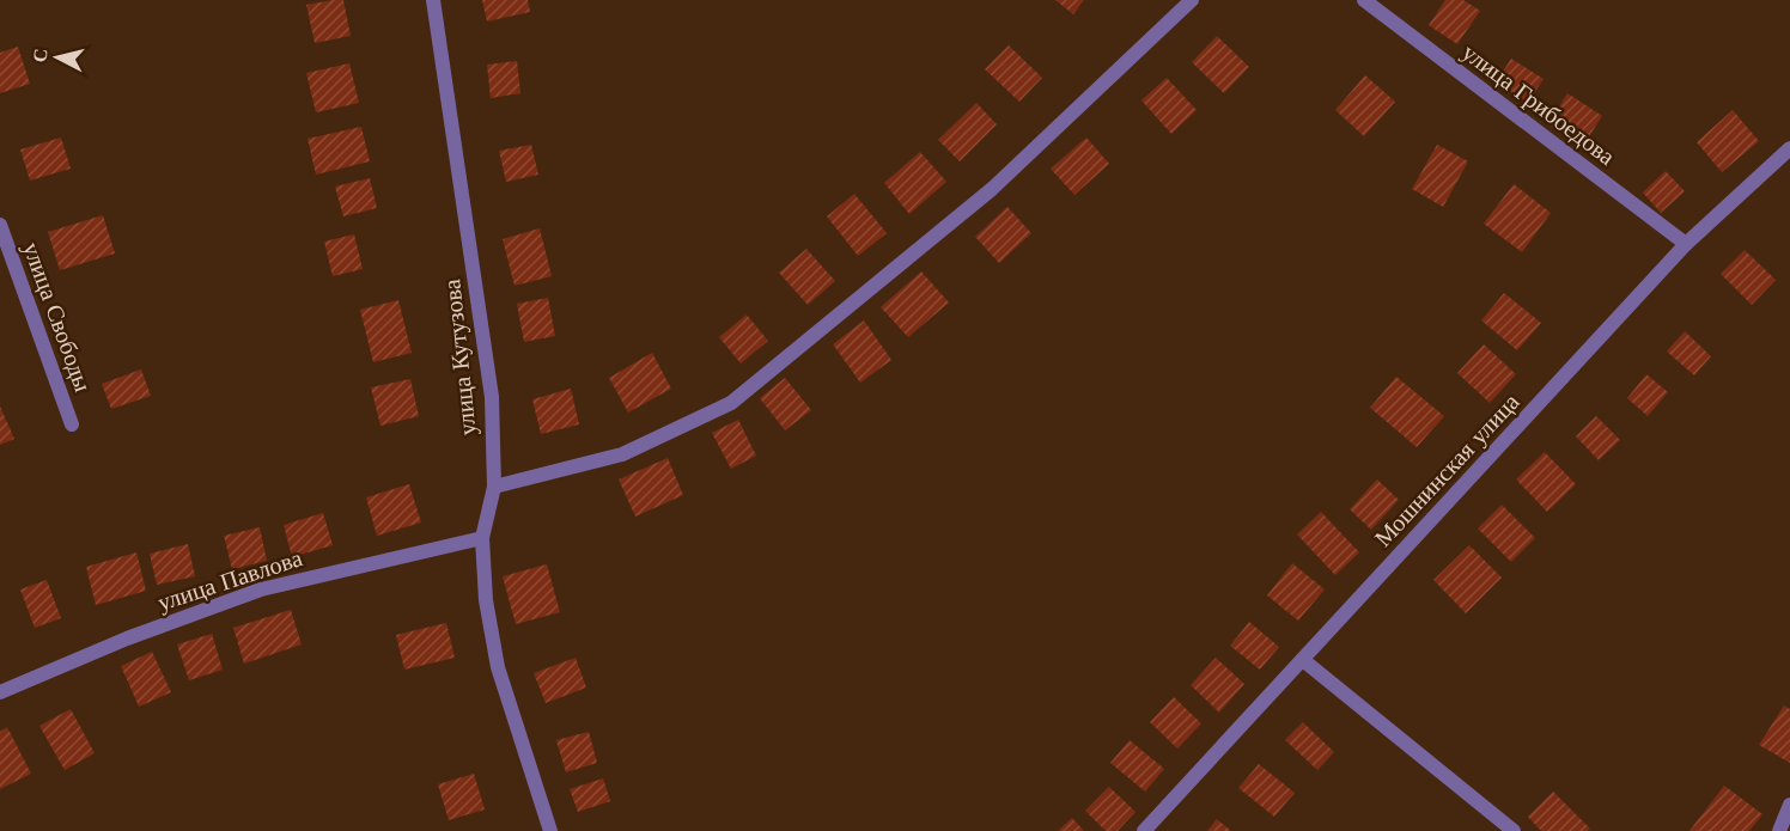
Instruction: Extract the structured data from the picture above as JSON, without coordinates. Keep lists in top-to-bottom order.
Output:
{
  "streets": {
    "street": [
      "улица Грибоедова",
      "улица Свободы",
      "улица Кутузова",
      "Мошнинская улица",
      "улица Павлова"
    ]
  },
  "crossings": [
    ["улица Грибоедова", "Мошнинская улица"],
    ["улица Кутузова", "улица Павлова"]
  ],
  "north": "left"
}
